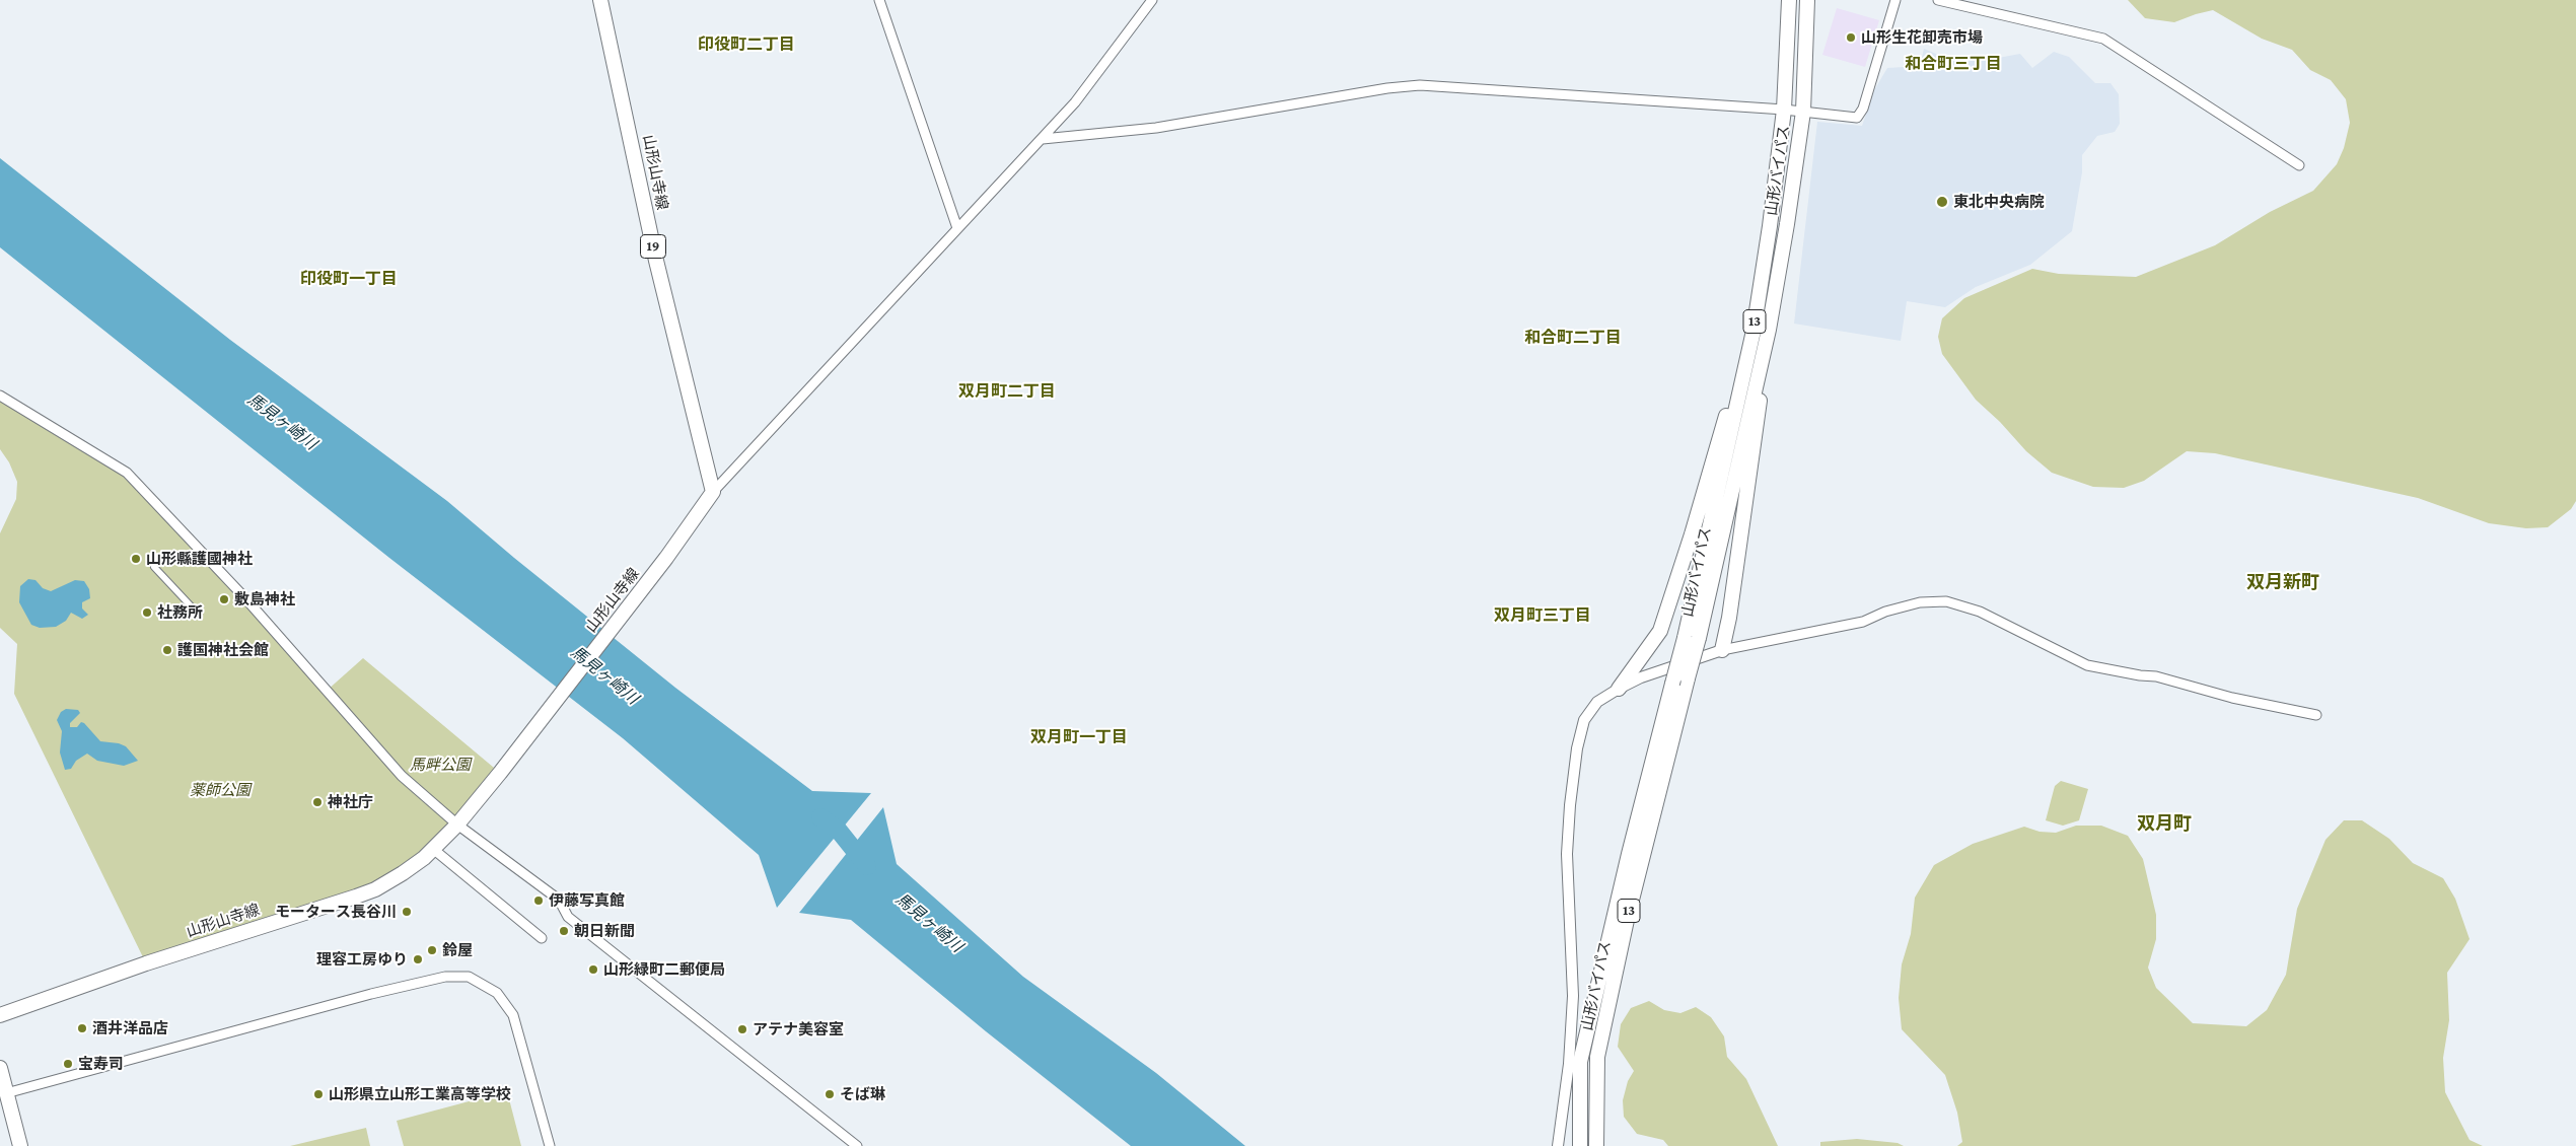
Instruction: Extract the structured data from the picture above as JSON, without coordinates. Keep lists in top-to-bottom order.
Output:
{
  "streets": {
    "main road": [
      "山形バイパス",
      "山形山寺線",
      "19",
      "13"
    ]
  },
  "districts": [
    "印役町二丁目",
    "和合町三丁目",
    "印役町一丁目",
    "和合町二丁目",
    "双月町二丁目",
    "双月新町",
    "双月町三丁目",
    "双月町一丁目",
    "双月町"
  ],
  "water": ["馬見ヶ崎川"],
  "parks": ["馬畔公園", "薬師公園"],
  "places": [
    "山形生花卸売市場",
    "東北中央病院",
    "山形縣護國神社",
    "敷島神社",
    "社務所",
    "護国神社会館",
    "神社庁",
    "伊藤写真館",
    "モータース長谷川",
    "朝日新聞",
    "鈴屋",
    "理容工房ゆり",
    "山形緑町二郵便局",
    "酒井洋品店",
    "アテナ美容室",
    "宝寿司",
    "山形県立山形工業高等学校",
    "そば琳"
  ]
}
